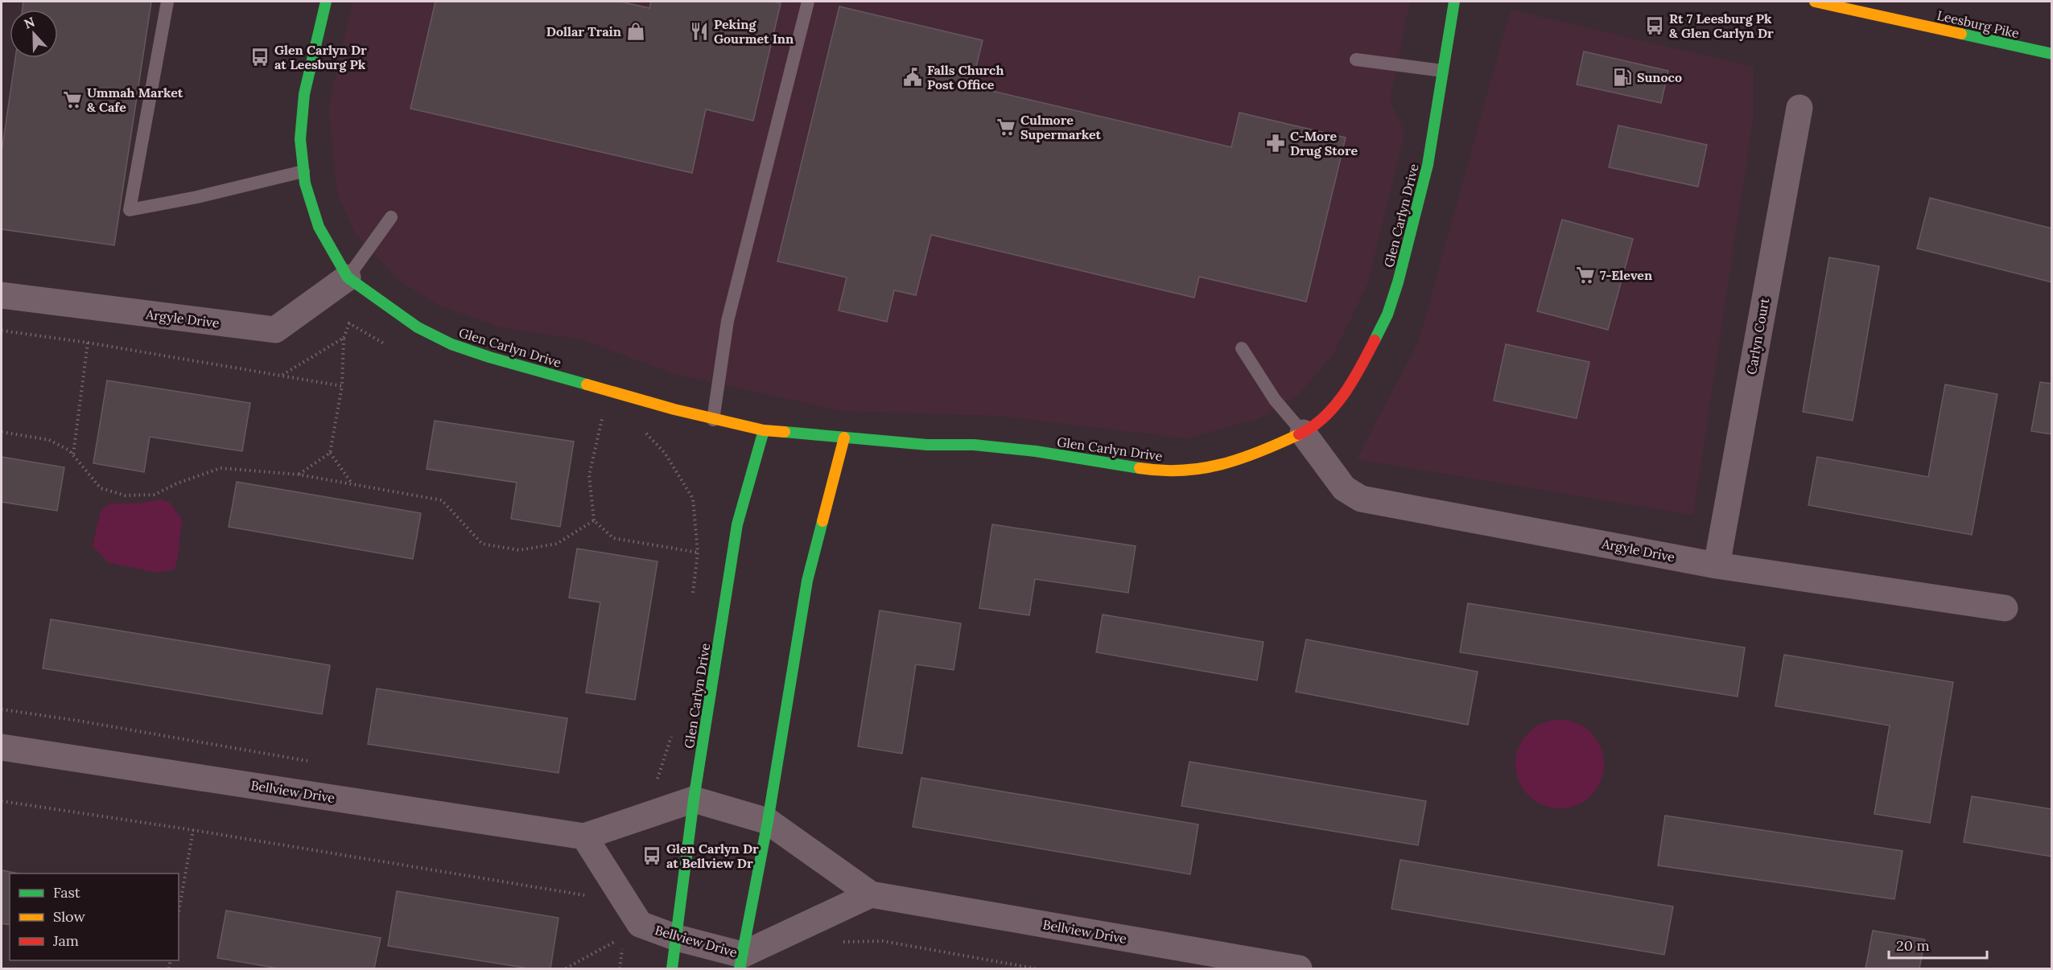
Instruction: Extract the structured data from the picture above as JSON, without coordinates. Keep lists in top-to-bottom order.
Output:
{
  "streets": {
    "street": [
      "Leesburg Pike",
      "Glen Carlyn Drive",
      "Argyle Drive",
      "Carlyn Court",
      "Bellview Drive"
    ]
  },
  "crossings": [
    ["Glen Carlyn Drive", "Argyle Drive"],
    ["Glen Carlyn Drive", "Bellview Drive"],
    ["Argyle Drive", "Carlyn Court"]
  ],
  "places": {
    "bus stop": ["Rt 7 Leesburg Pk & Glen Carlyn Dr", "Glen Carlyn Dr at Leesburg Pk", "Glen Carlyn Dr at Bellview Dr"],
    "shop": ["Dollar Train"],
    "restaurant": ["Peking Gourmet Inn"],
    "public building": ["Falls Church Post Office"],
    "fuel station": ["Sunoco"],
    "supermarket": ["Ummah Market & Cafe", "Culmore Supermarket", "7-Eleven"],
    "pharmacy": ["C-More Drug Store"]
  },
  "legend": ["Fast", "Slow", "Jam"],
  "scale_bar": "20 m",
  "north": "top"
}
